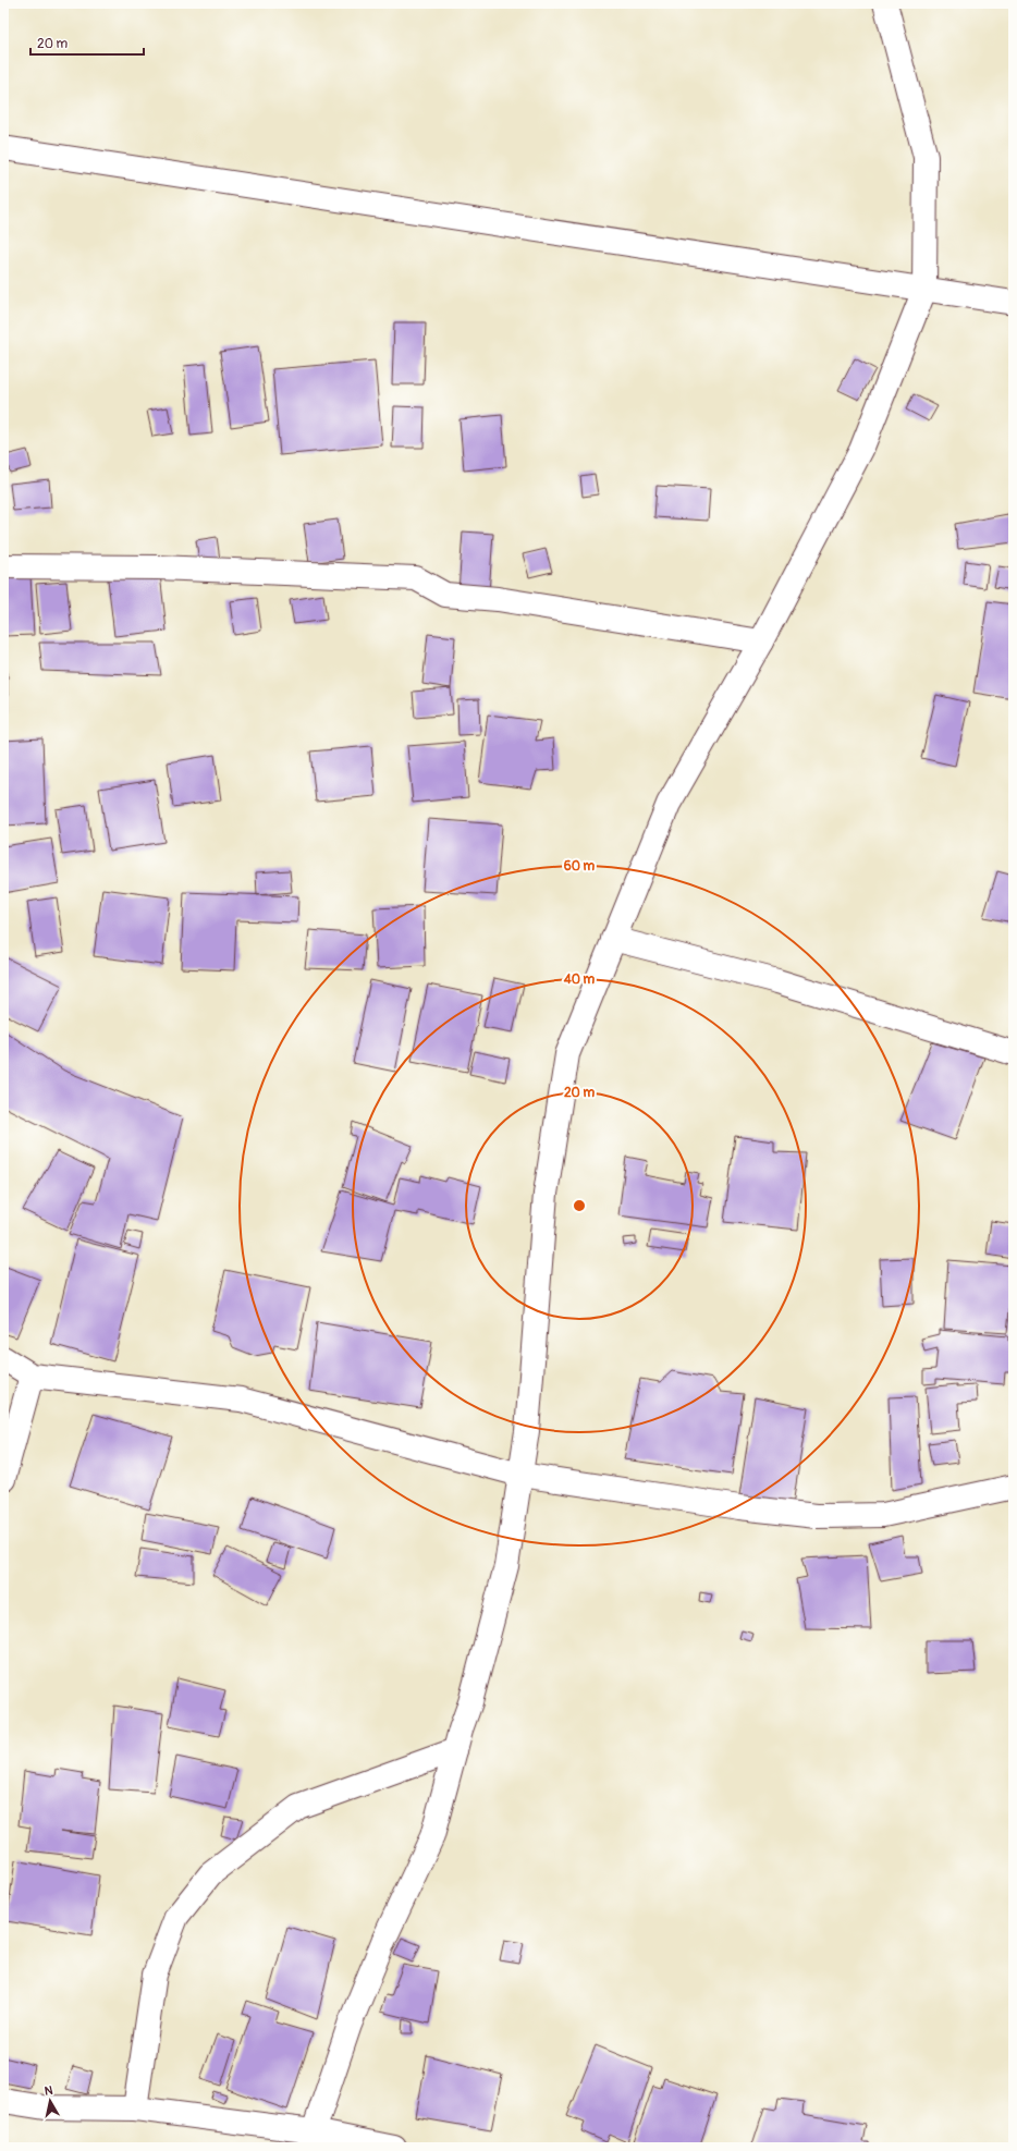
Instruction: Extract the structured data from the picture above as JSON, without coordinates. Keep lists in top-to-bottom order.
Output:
{
  "scale_bar": "20 m",
  "north": "top",
  "rings": ["60 m", "40 m", "20 m"]
}
